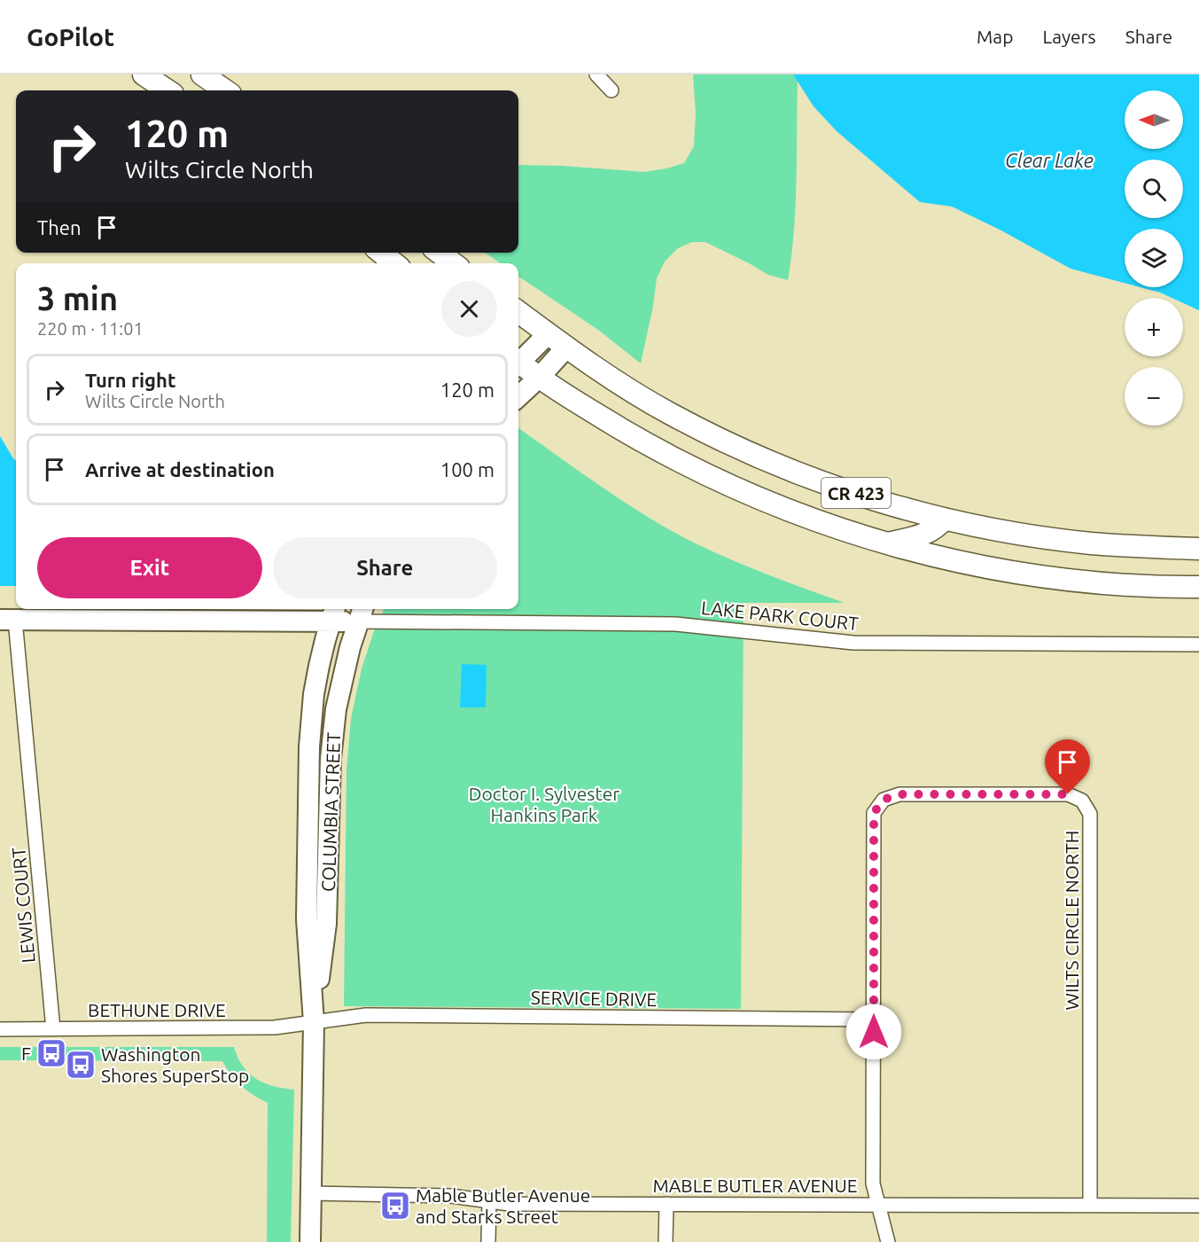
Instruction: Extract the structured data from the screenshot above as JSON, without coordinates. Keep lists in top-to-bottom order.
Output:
{
  "streets": {
    "main road": ["CR 423"],
    "street": [
      "LAKE PARK COURT",
      "COLUMBIA STREET",
      "LEWIS COURT",
      "WILTS CIRCLE NORTH",
      "SERVICE DRIVE",
      "BETHUNE DRIVE",
      "MABLE BUTLER AVENUE"
    ]
  },
  "crossings": [
    ["LAKE PARK COURT", "COLUMBIA STREET"],
    ["COLUMBIA STREET", "SERVICE DRIVE"],
    ["COLUMBIA STREET", "BETHUNE DRIVE"],
    ["COLUMBIA STREET", "MABLE BUTLER AVENUE"],
    ["LEWIS COURT", "BETHUNE DRIVE"],
    ["WILTS CIRCLE NORTH", "SERVICE DRIVE"],
    ["WILTS CIRCLE NORTH", "MABLE BUTLER AVENUE"],
    ["SERVICE DRIVE", "BETHUNE DRIVE"]
  ],
  "water": ["Clear Lake"],
  "parks": ["Doctor I. Sylvester Hankins Park"],
  "places": {
    "bus stop": ["F", "Washington Shores SuperStop", "Mable Butler Avenue and Starks Street"]
  },
  "north": "left",
  "page": {
    "header": "GoPilot",
    "nav": ["Map", "Layers", "Share"],
    "map_buttons": ["+", "−"],
    "turn": ["120 m", "Wilts Circle North"],
    "then": "Then",
    "heading": ["3 min", "220 m · 11:01"],
    "list": [
      {
        "name": "Turn right",
        "note": "Wilts Circle North",
        "value": "120 m"
      },
      {
        "name": "Arrive at destination",
        "value": "100 m"
      }
    ],
    "buttons": ["Exit", "Share"]
  }
}
